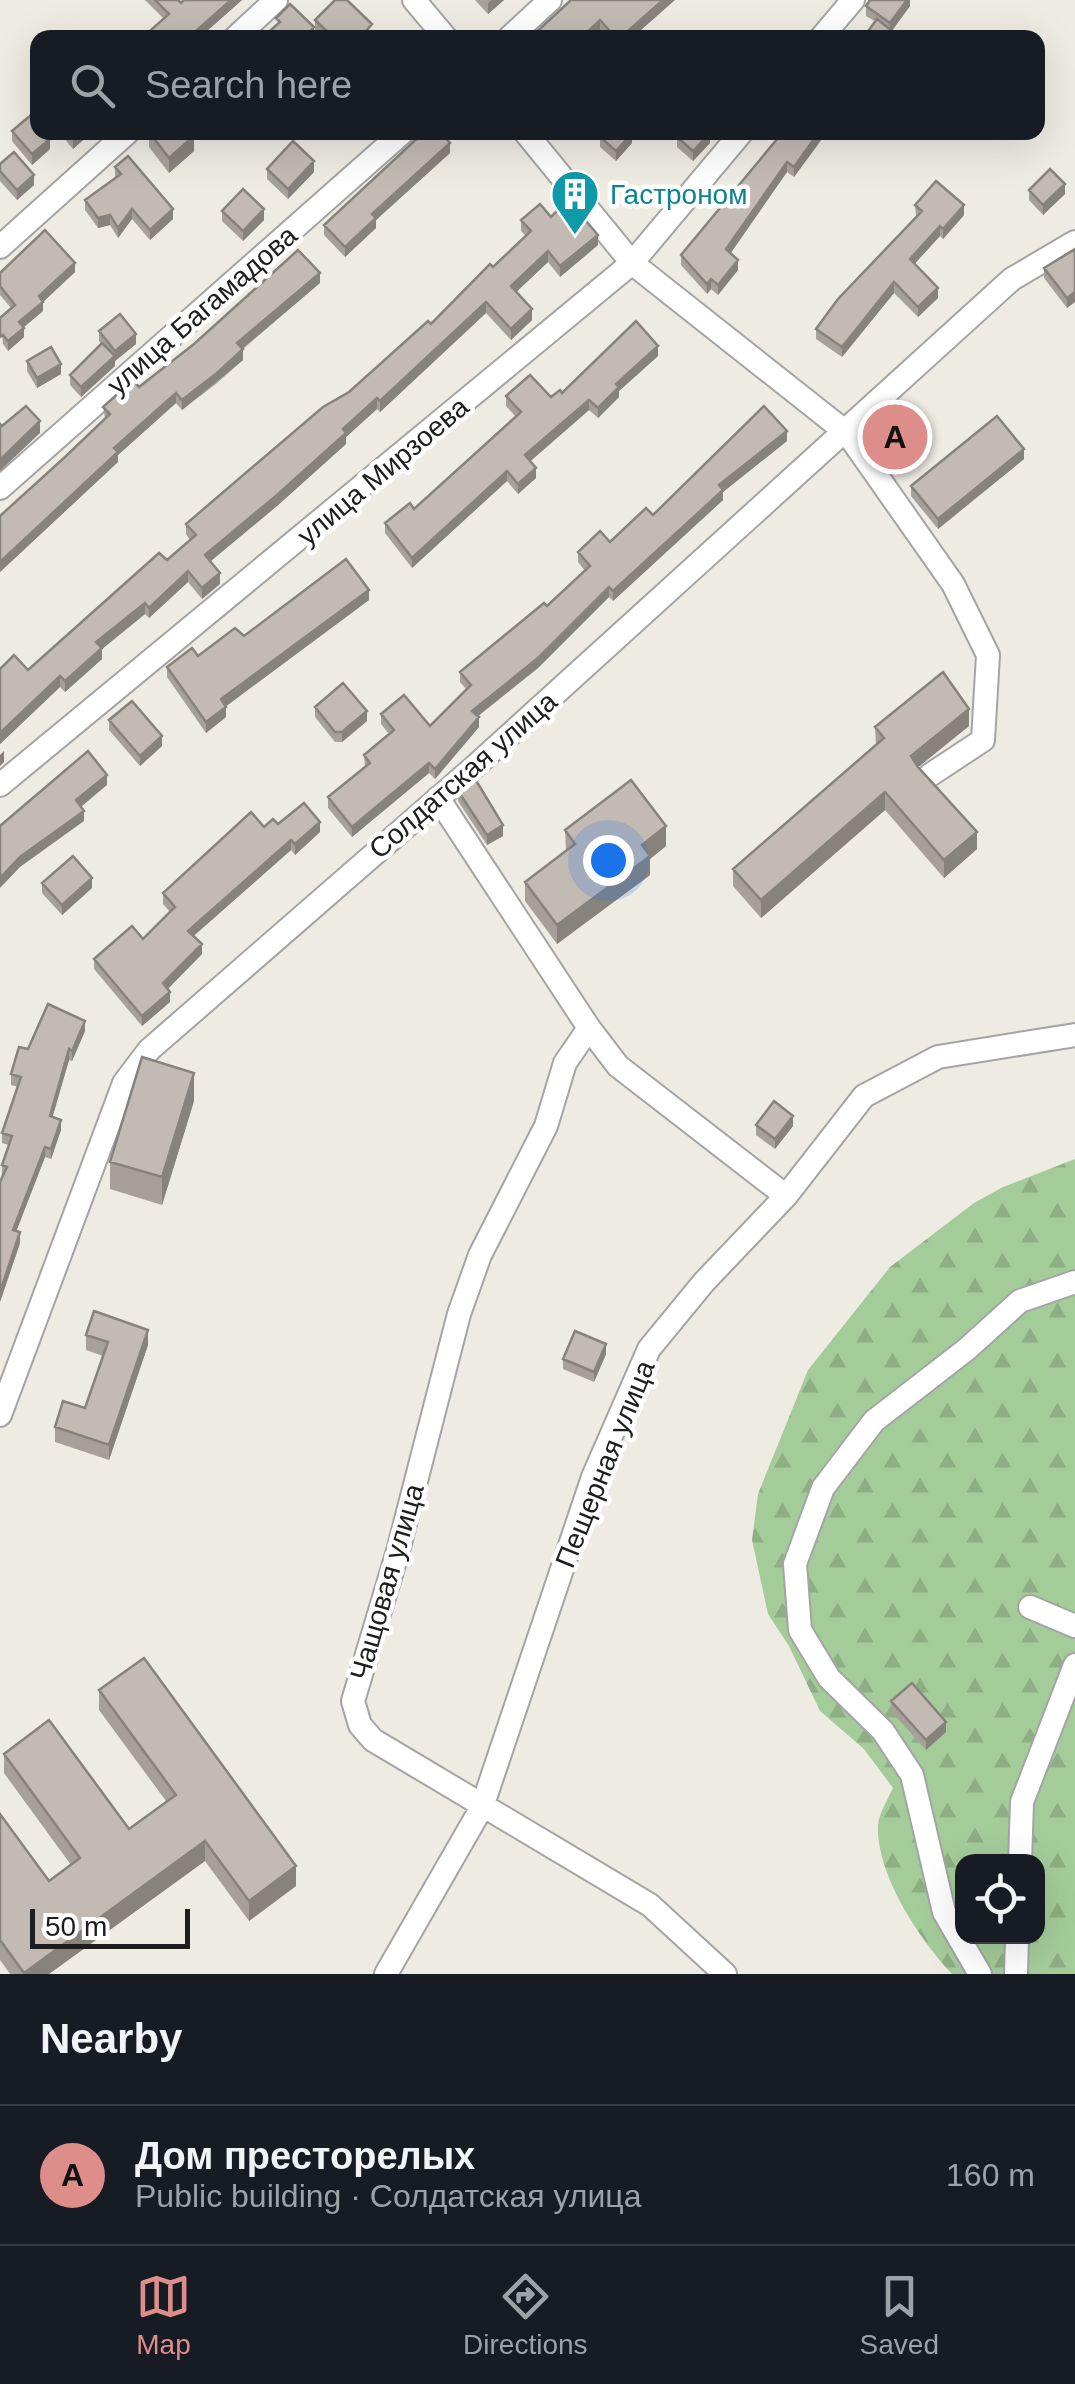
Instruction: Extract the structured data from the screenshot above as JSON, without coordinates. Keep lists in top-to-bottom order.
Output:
{
  "streets": {
    "street": [
      "улица Багамадова",
      "улица Мирзоева",
      "Солдатская улица",
      "Пещерная улица",
      "Чащовая улица"
    ]
  },
  "crossings": [
    ["Пещерная улица", "Чащовая улица"]
  ],
  "places": {
    "building": ["Гастроном"]
  },
  "scale_bar": "50 m",
  "page": {
    "search": "Search here",
    "pins": "A",
    "scale": "50 m",
    "heading": "Nearby",
    "list": [
      {
        "mark": "A",
        "name": "Дом престорелых",
        "note": "Public building · Солдатская улица",
        "value": "160 m"
      }
    ],
    "nav": ["Map", "Directions", "Saved"]
  }
}
